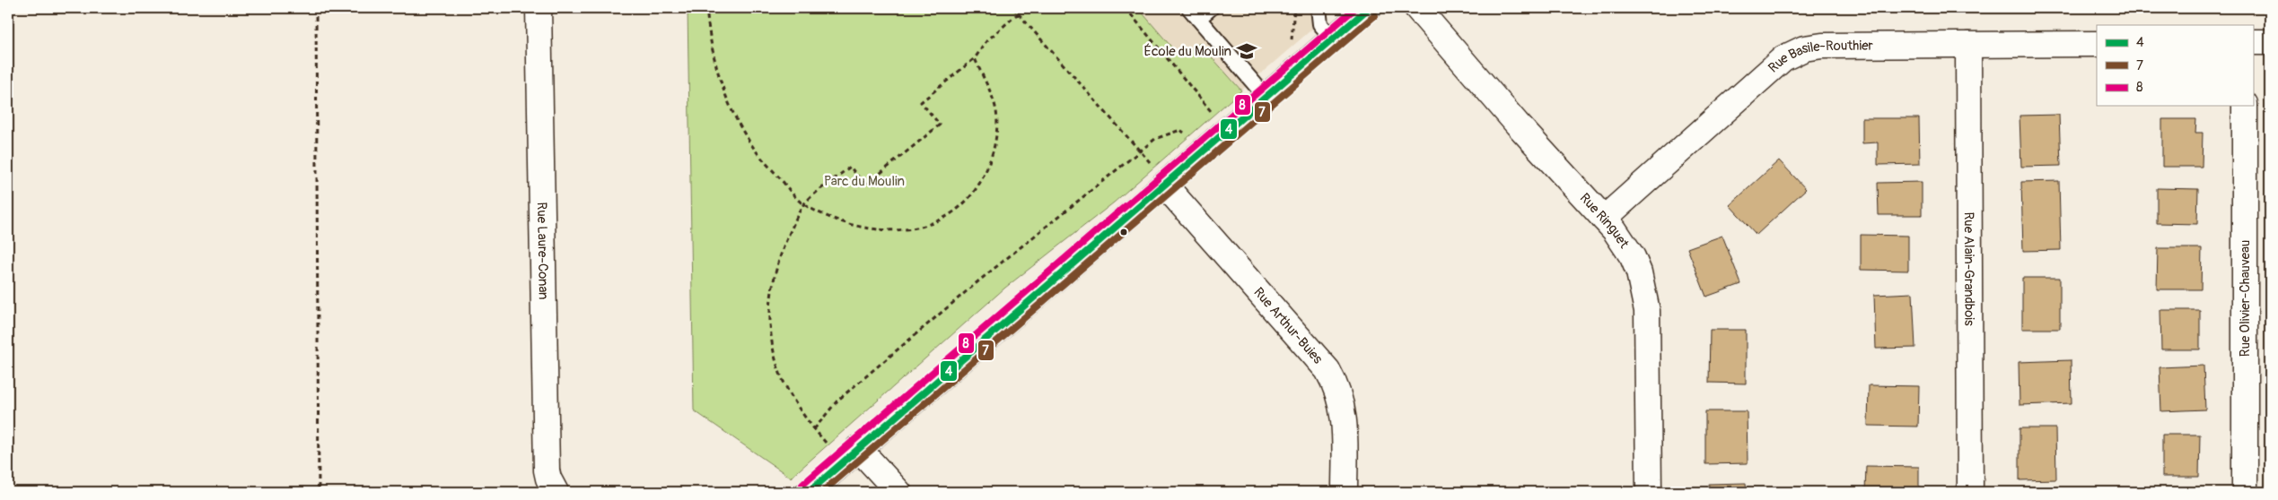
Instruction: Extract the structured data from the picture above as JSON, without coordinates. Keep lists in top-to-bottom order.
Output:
{
  "streets": {
    "street": [
      "Rue Basile-Routhier",
      "Rue Ringuet",
      "Rue Laure-Conan",
      "Rue Alain-Grandbois",
      "Rue Olivier-Chauveau",
      "Rue Arthur-Buies"
    ]
  },
  "crossings": [
    ["Rue Basile-Routhier", "Rue Ringuet"],
    ["Rue Basile-Routhier", "Rue Alain-Grandbois"]
  ],
  "parks": ["Parc du Moulin"],
  "places": {
    "school or university": ["École du Moulin"]
  },
  "lines": ["transit line 4", "transit line 8", "transit line 7"],
  "legend": ["4", "7", "8"]
}
